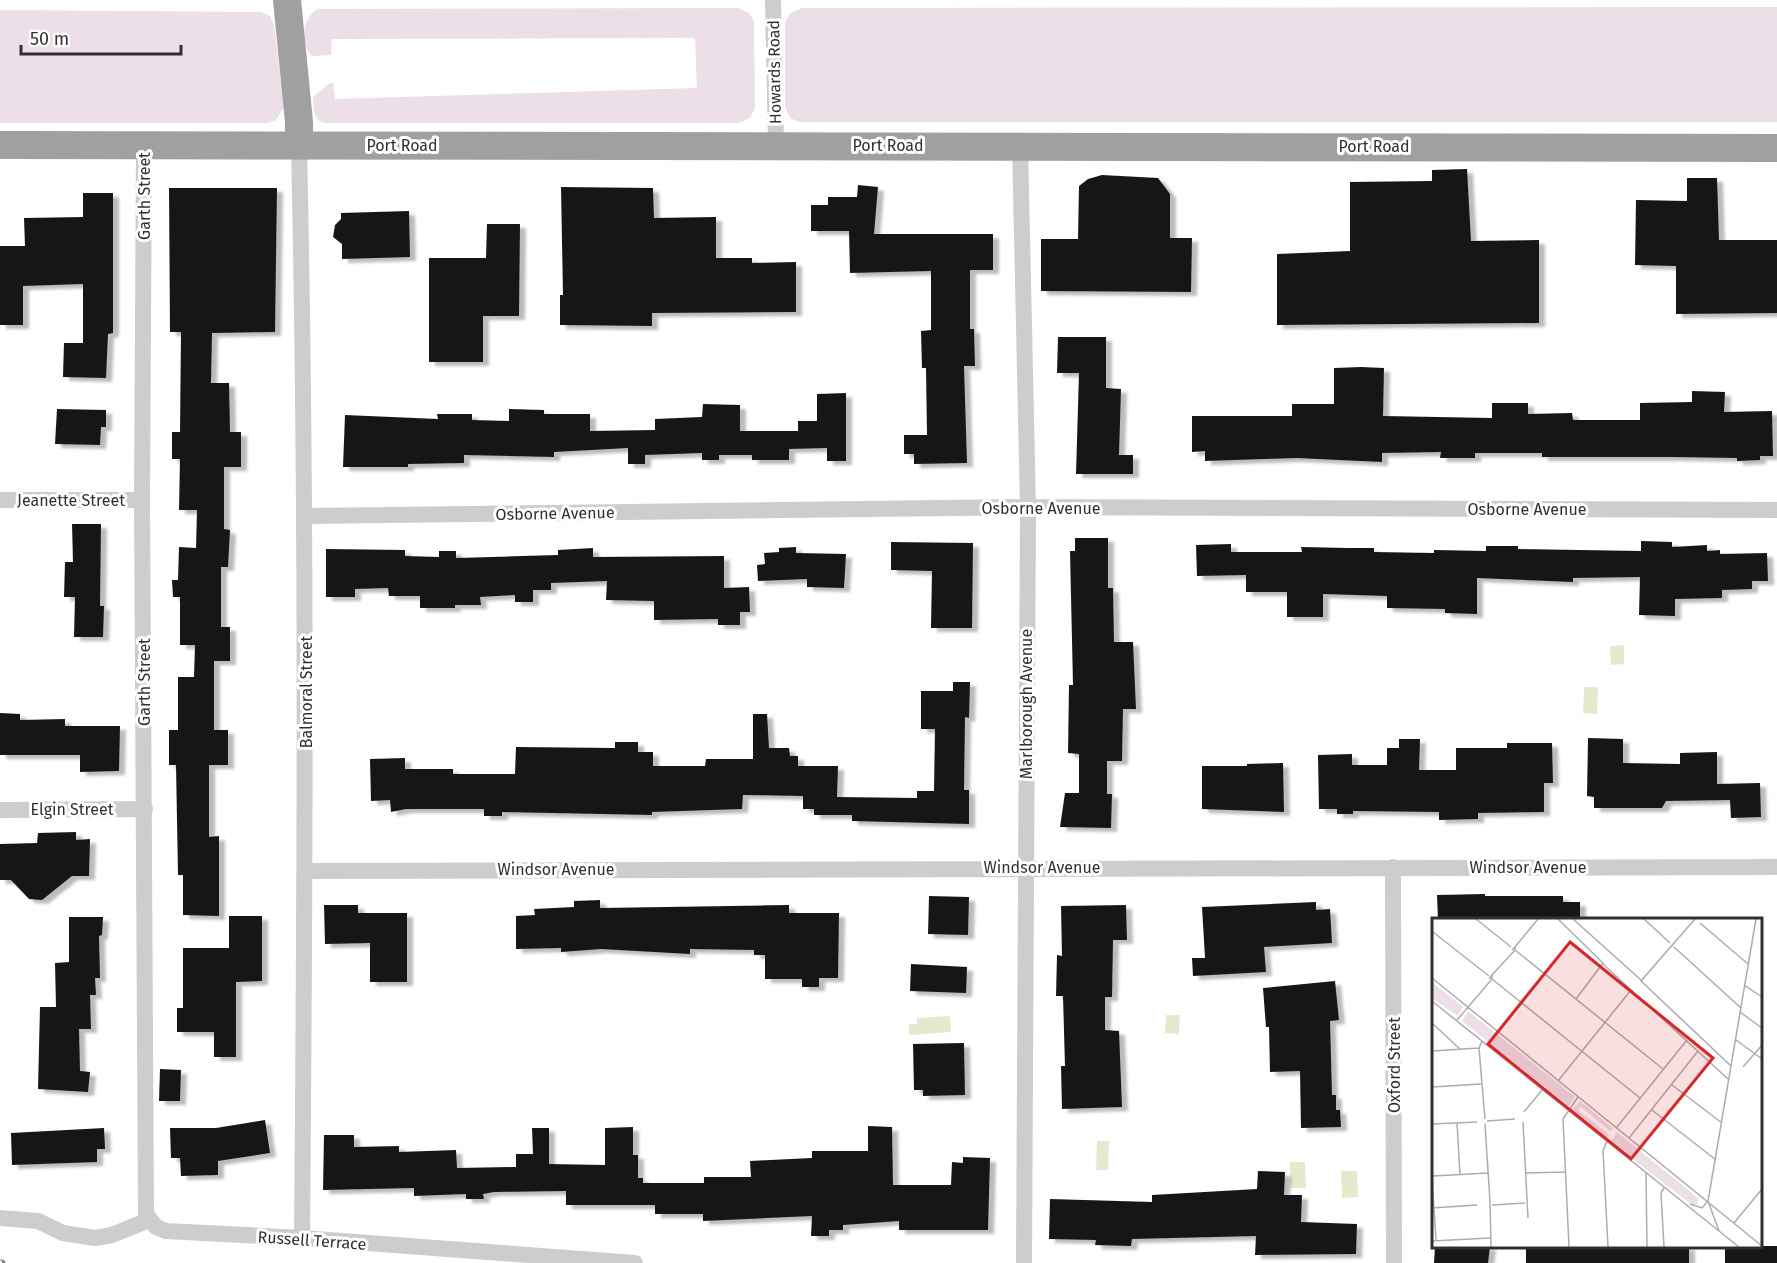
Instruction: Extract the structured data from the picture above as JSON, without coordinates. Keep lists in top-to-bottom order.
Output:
{
  "streets": {
    "highway": ["Port Road"],
    "street": [
      "Howards Road",
      "Garth Street",
      "Jeanette Street",
      "Osborne Avenue",
      "Balmoral Street",
      "Marlborough Avenue",
      "Elgin Street",
      "Windsor Avenue",
      "Oxford Street",
      "Russell Terrace"
    ]
  },
  "crossings": [
    ["Howards Road", "Port Road"],
    ["Port Road", "Garth Street"],
    ["Port Road", "Balmoral Street"],
    ["Port Road", "Marlborough Avenue"],
    ["Garth Street", "Jeanette Street"],
    ["Garth Street", "Elgin Street"],
    ["Garth Street", "Russell Terrace"],
    ["Osborne Avenue", "Balmoral Street"],
    ["Osborne Avenue", "Marlborough Avenue"],
    ["Balmoral Street", "Windsor Avenue"],
    ["Balmoral Street", "Russell Terrace"],
    ["Marlborough Avenue", "Windsor Avenue"],
    ["Windsor Avenue", "Oxford Street"]
  ],
  "scale_bar": "50 m"
}
